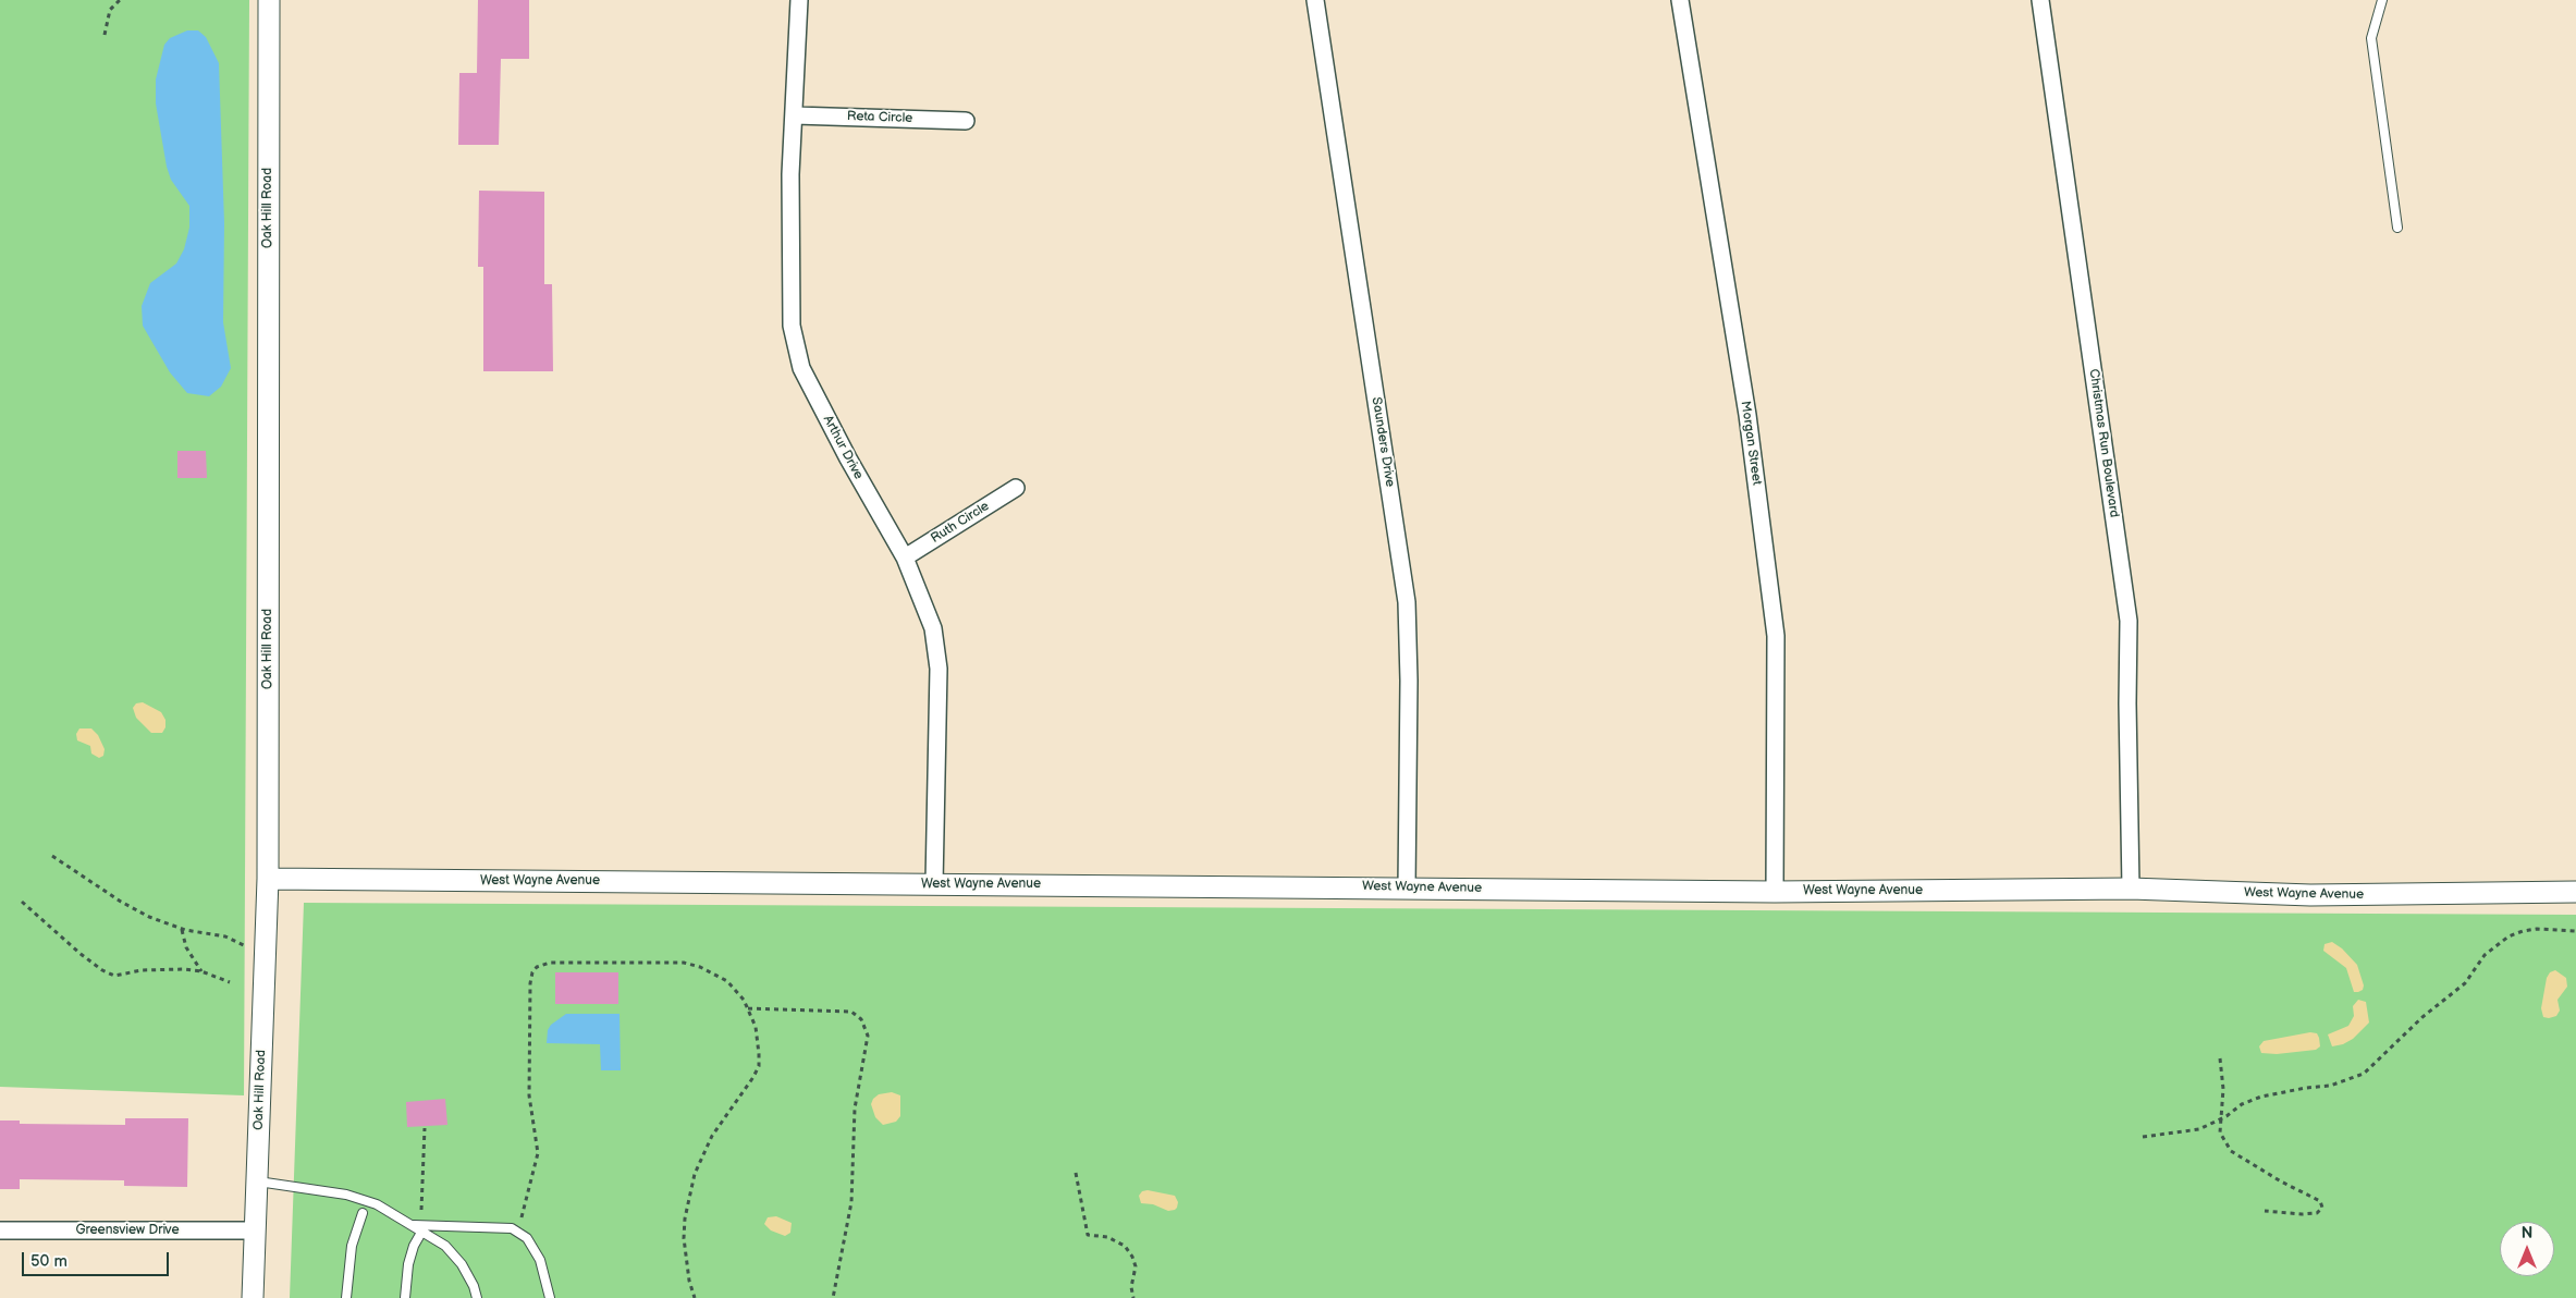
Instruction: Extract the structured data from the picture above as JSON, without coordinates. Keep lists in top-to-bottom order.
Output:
{
  "streets": {
    "street": [
      "Reta Circle",
      "Oak Hill Road",
      "Saunders Drive",
      "Morgan Street",
      "Christmas Run Boulevard",
      "Arthur Drive",
      "Ruth Circle",
      "West Wayne Avenue",
      "Greensview Drive"
    ]
  },
  "crossings": [
    ["Reta Circle", "Arthur Drive"],
    ["Oak Hill Road", "West Wayne Avenue"],
    ["Oak Hill Road", "Greensview Drive"],
    ["Saunders Drive", "West Wayne Avenue"],
    ["Morgan Street", "West Wayne Avenue"],
    ["Christmas Run Boulevard", "West Wayne Avenue"],
    ["Arthur Drive", "Ruth Circle"],
    ["Arthur Drive", "West Wayne Avenue"]
  ],
  "scale_bar": "50 m",
  "north": "top"
}
